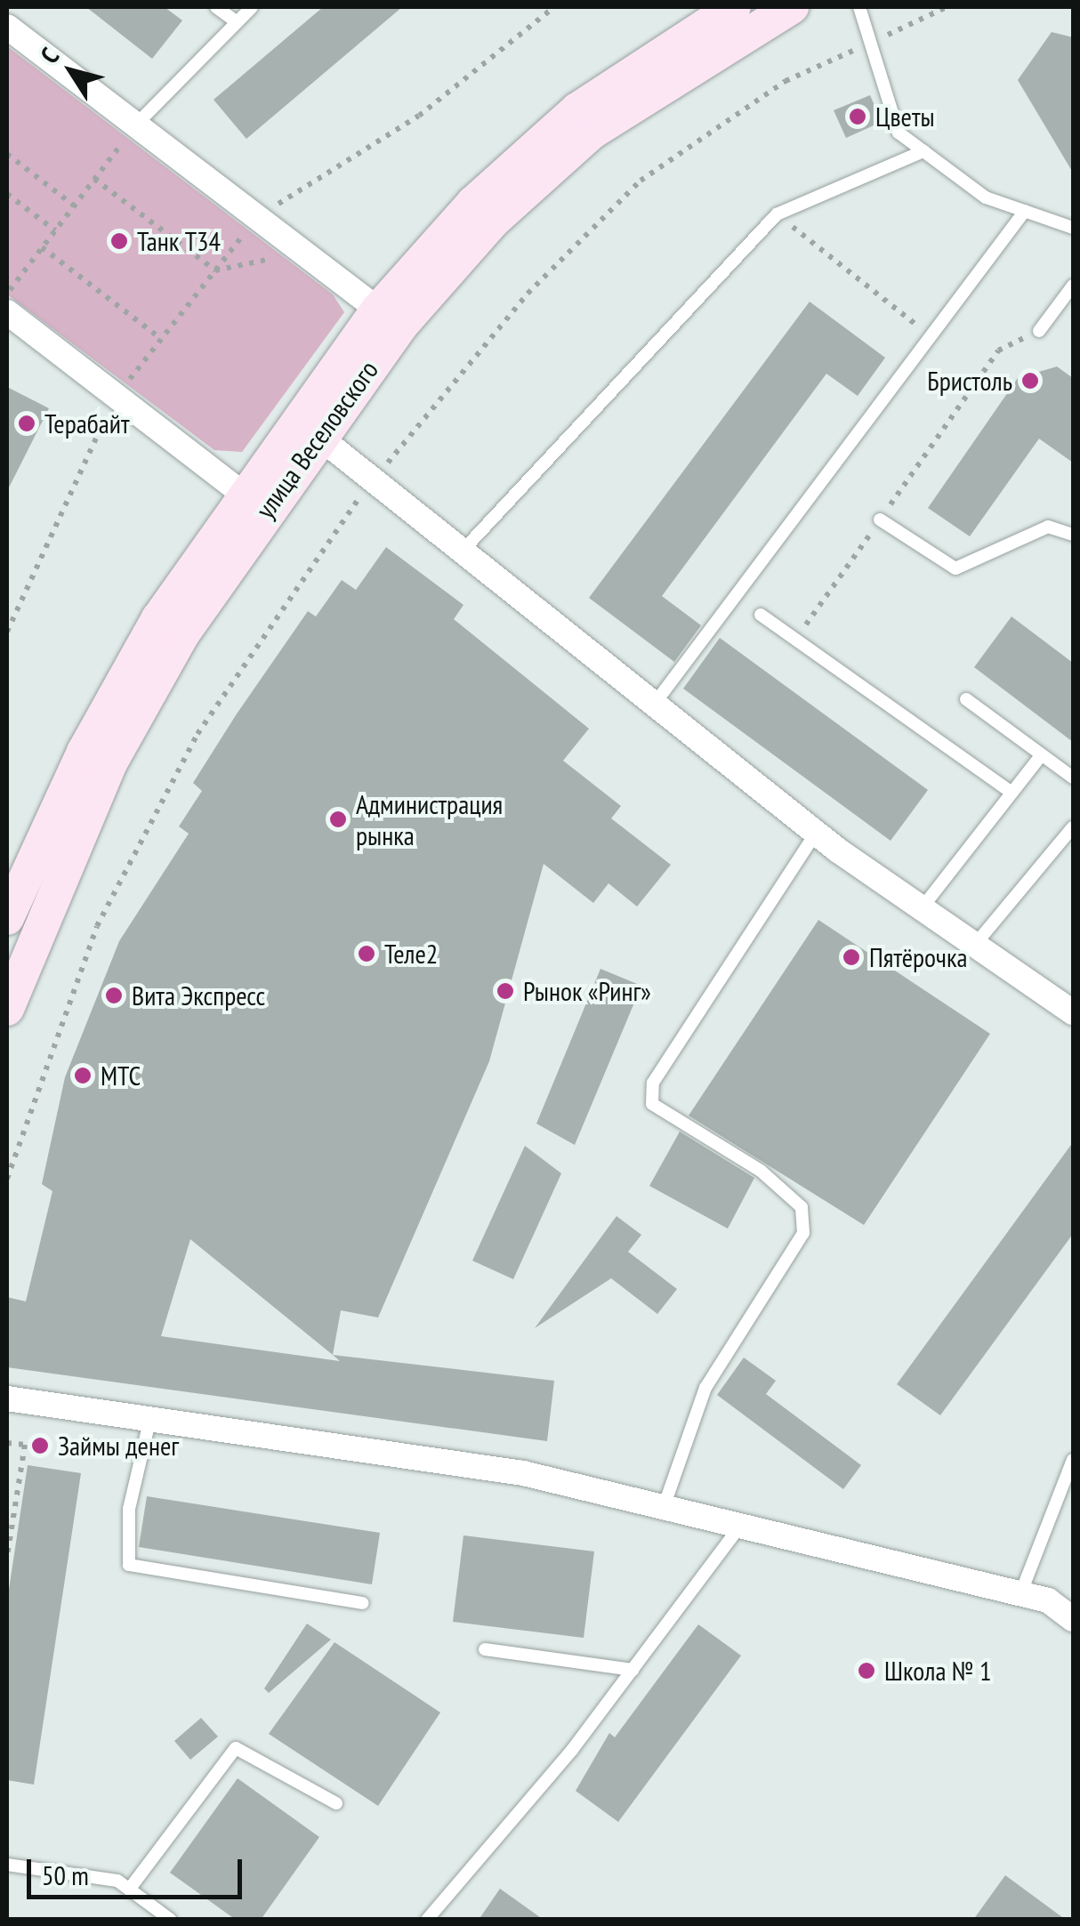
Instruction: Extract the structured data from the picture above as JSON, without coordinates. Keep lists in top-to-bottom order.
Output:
{
  "streets": {
    "main road": ["улица Веселовского"]
  },
  "places": [
    "Цветы",
    "Танк T34",
    "Бристоль",
    "Терабайт",
    "Администрация рынка",
    "Теле2",
    "Пятёрочка",
    "Рынок «Ринг»",
    "Вита Экспресс",
    "МТС",
    "Займы денег",
    "Школа № 1"
  ],
  "scale_bar": "50 m",
  "north": "top left"
}
